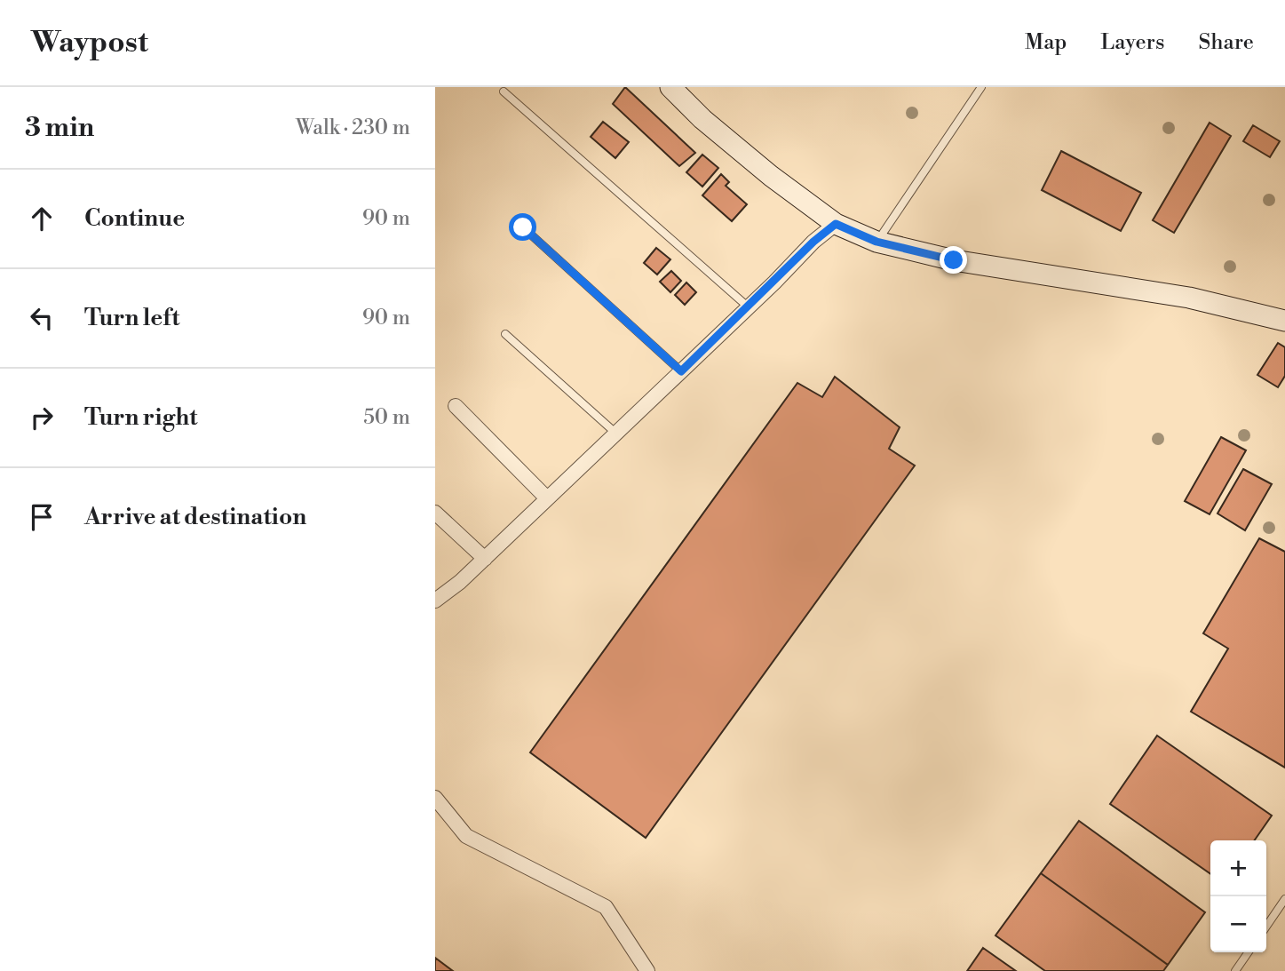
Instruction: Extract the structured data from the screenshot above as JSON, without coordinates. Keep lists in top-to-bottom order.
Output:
{
  "page": {
    "header": "Waypost",
    "nav": ["Map", "Layers", "Share"],
    "heading": ["3 min", "Walk · 230 m"],
    "list": [
      ["Continue", "90 m"],
      ["Turn left", "90 m"],
      ["Turn right", "50 m"],
      "Arrive at destination"
    ],
    "map_buttons": ["+", "−"]
  }
}
